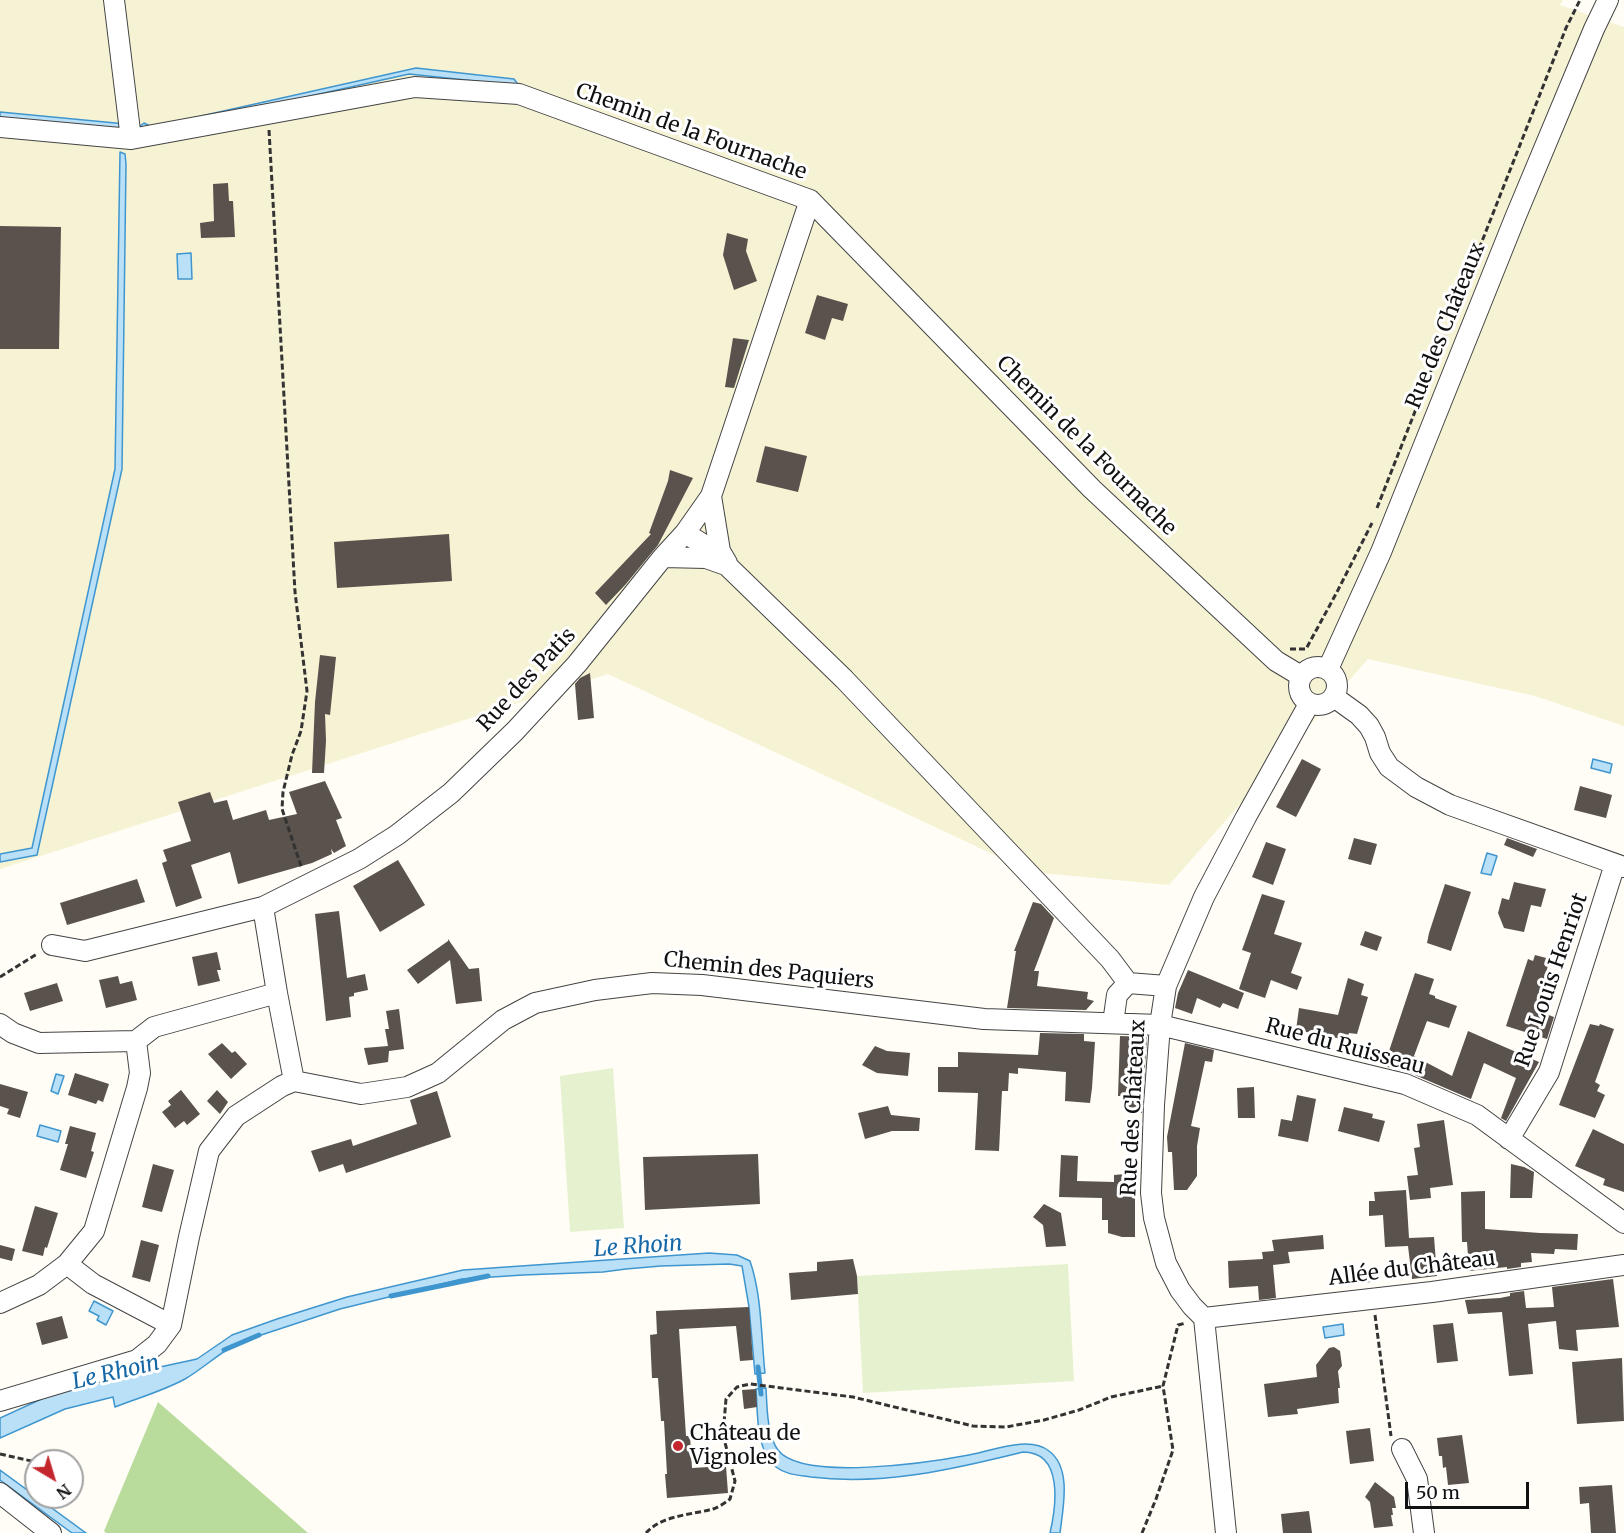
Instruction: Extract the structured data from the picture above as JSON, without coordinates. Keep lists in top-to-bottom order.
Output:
{
  "streets": {
    "street": [
      "Chemin de la Fournache",
      "Rue des Châteaux",
      "Rue des Patis",
      "Chemin des Paquiers",
      "Rue Louis Henriot",
      "Rue du Ruisseau",
      "Allée du Château"
    ]
  },
  "crossings": [
    ["Chemin de la Fournache", "Rue des Châteaux"],
    ["Chemin de la Fournache", "Rue des Patis"],
    ["Rue des Châteaux", "Chemin des Paquiers"],
    ["Rue des Châteaux", "Rue du Ruisseau"],
    ["Rue des Châteaux", "Allée du Château"],
    ["Chemin des Paquiers", "Rue du Ruisseau"],
    ["Rue Louis Henriot", "Rue du Ruisseau"]
  ],
  "water": ["Le Rhoin"],
  "places": ["Château de Vignoles"],
  "scale_bar": "50 m",
  "north": "bottom right"
}
